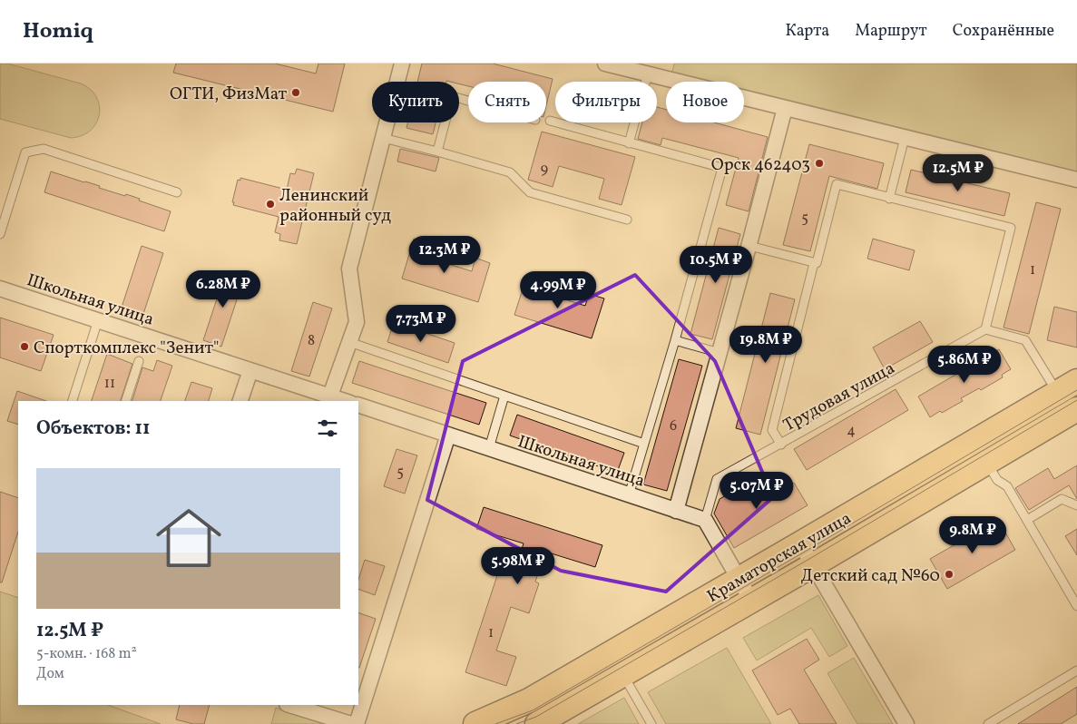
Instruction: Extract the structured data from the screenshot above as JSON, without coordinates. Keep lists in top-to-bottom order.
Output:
{
  "streets": {
    "main road": ["Краматорская улица"],
    "street": ["Школьная улица"],
    "lane": ["Трудовая улица"]
  },
  "crossings": [
    ["Школьная улица", "Трудовая улица"]
  ],
  "places": [
    "ОГТИ, ФизМат",
    "Орск 462403",
    "Ленинский районный суд",
    "Спорткомплекс \"Зенит\"",
    "Детский сад №60"
  ],
  "house_numbers": [
    "9",
    "5",
    "1",
    "8",
    "11",
    "6",
    "4",
    "5",
    "1"
  ],
  "page": {
    "header": "Homiq",
    "nav": ["Карта", "Маршрут", "Сохранённые"],
    "chip": [
      "Купить",
      "Снять",
      "Фильтры",
      "Новое"
    ],
    "price": [
      "12.5M ₽",
      "12.3M ₽",
      "10.5M ₽",
      "6.28M ₽",
      "4.99M ₽",
      "7.73M ₽",
      "19.8M ₽",
      "5.86M ₽",
      "5.07M ₽",
      "9.8M ₽",
      "5.98M ₽"
    ],
    "heading": "Объектов: 11",
    "list": [
      {
        "name": "12.5M ₽",
        "note": "5-комн. · 168 m² · Дом"
      }
    ]
  }
}
